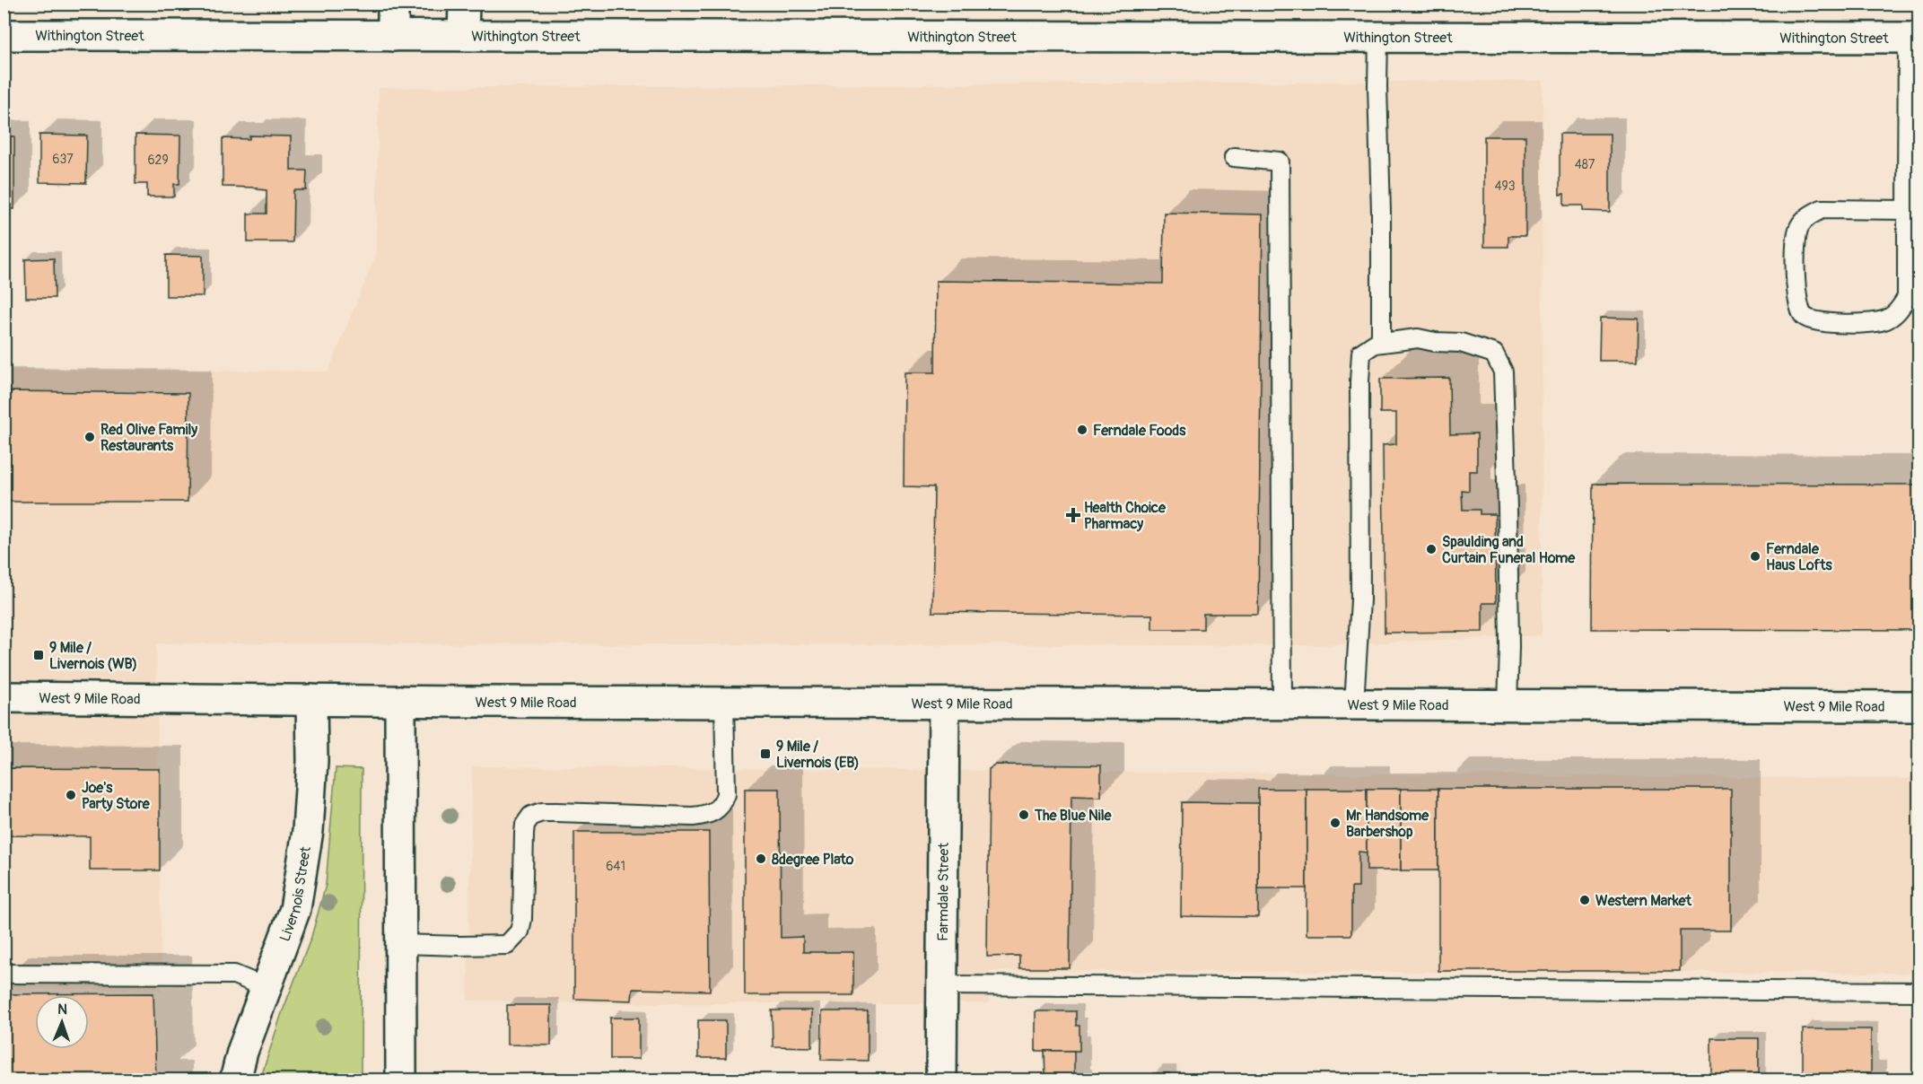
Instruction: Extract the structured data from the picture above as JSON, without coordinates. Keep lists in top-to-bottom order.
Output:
{
  "streets": {
    "street": [
      "Withington Street",
      "West 9 Mile Road",
      "Farmdale Street",
      "Livernois Street"
    ]
  },
  "crossings": [
    ["West 9 Mile Road", "Farmdale Street"],
    ["West 9 Mile Road", "Livernois Street"]
  ],
  "places": {
    "other": [
      "Ferndale Foods",
      "Red Olive Family Restaurants",
      "Spaulding and Curtain Funeral Home",
      "Ferndale Haus Lofts",
      "Joe's Party Store",
      "The Blue Nile",
      "Mr Handsome Barbershop",
      "8degree Plato",
      "Western Market"
    ],
    "health": ["Health Choice Pharmacy"],
    "transit": ["9 Mile / Livernois (WB)", "9 Mile / Livernois (EB)"]
  },
  "house_numbers": [
    "637",
    "629",
    "487",
    "493",
    "641"
  ],
  "north": "top"
}
